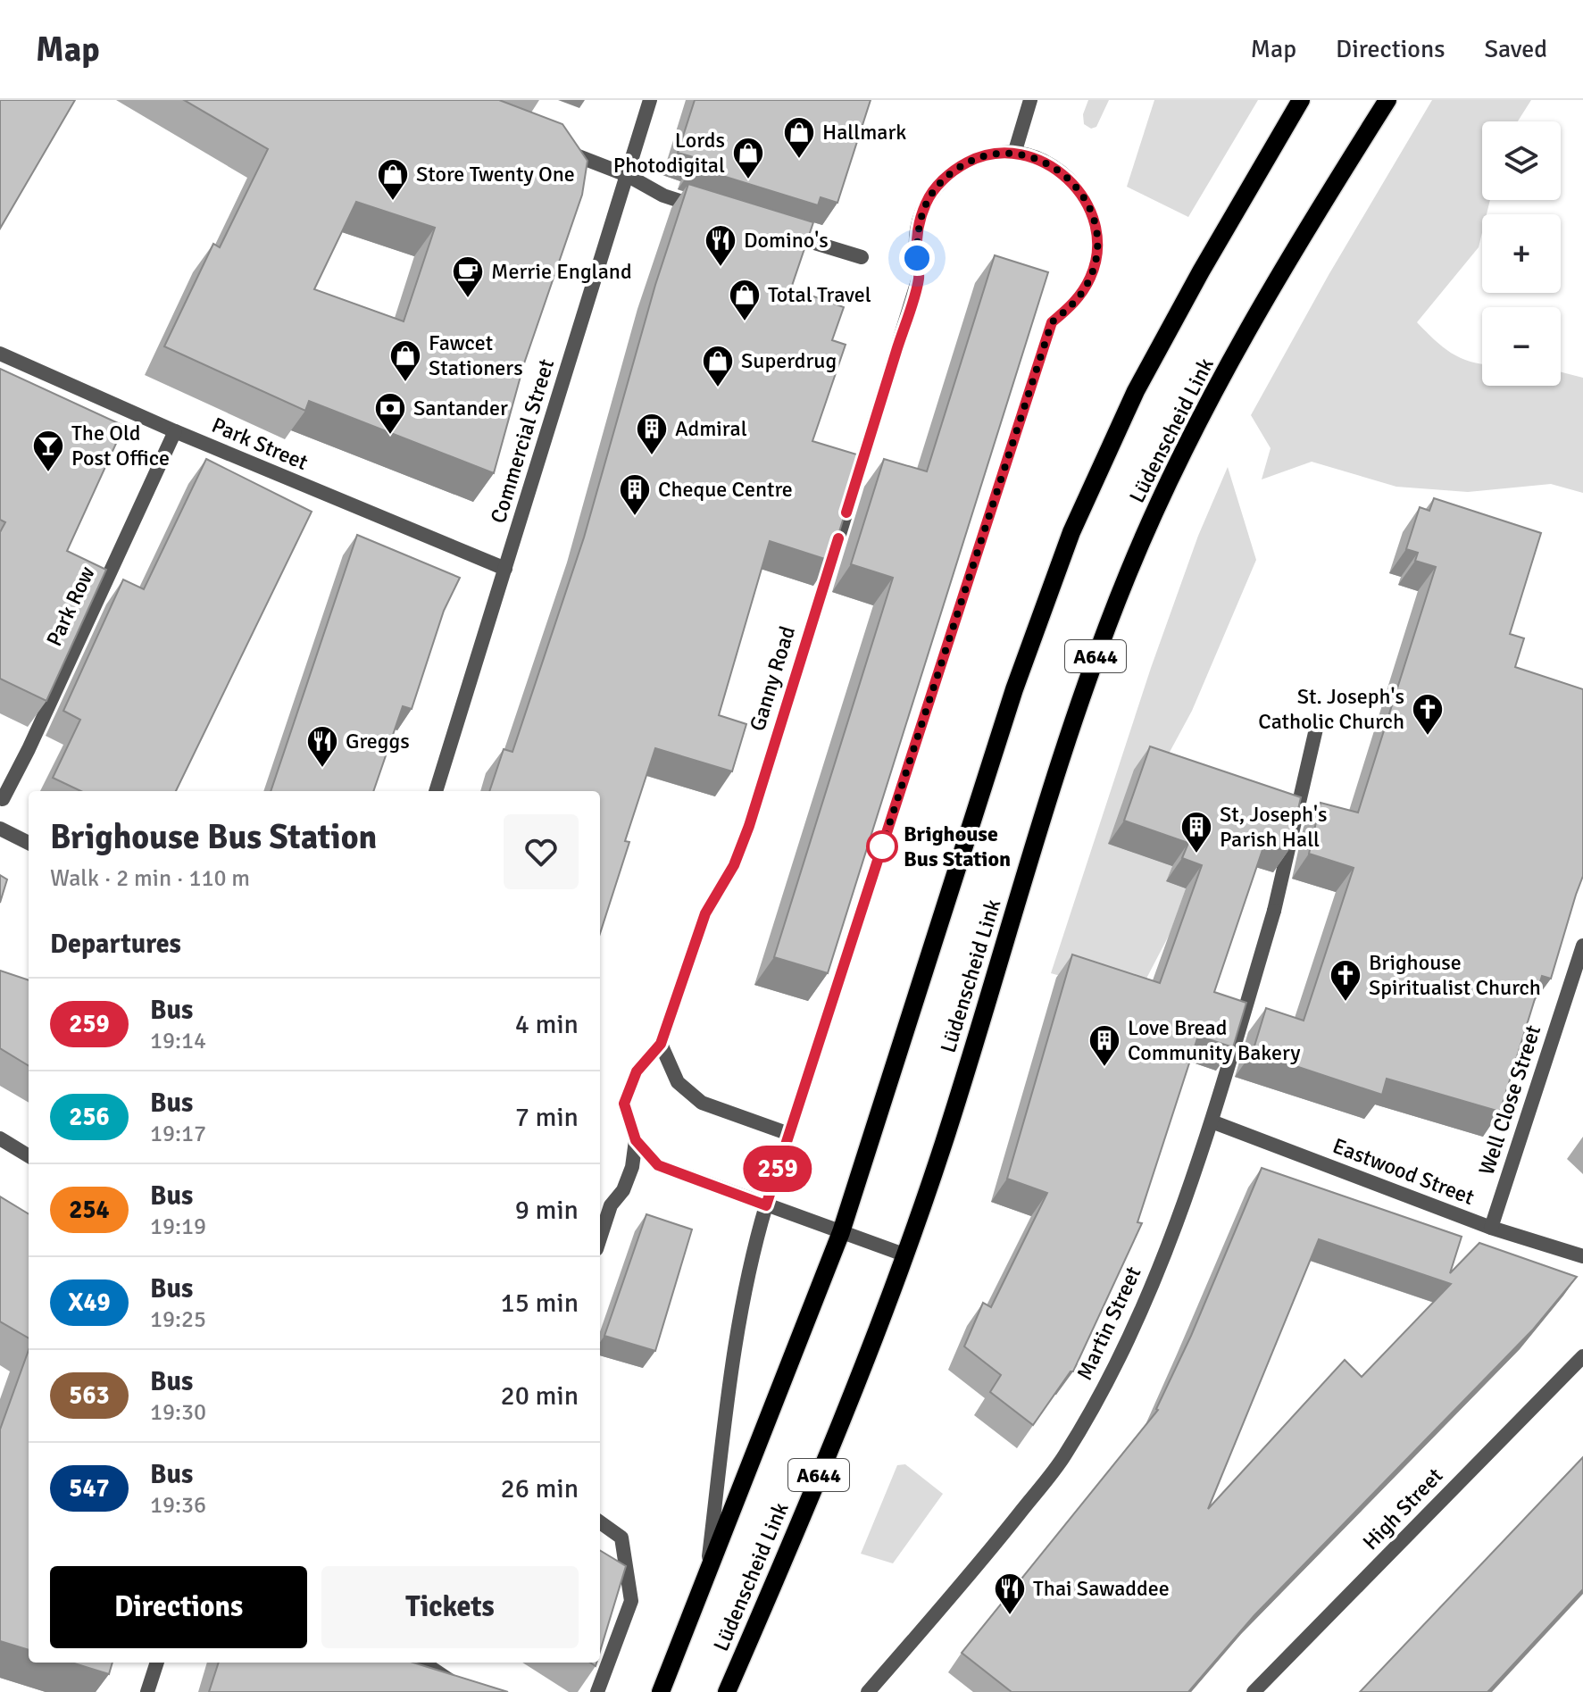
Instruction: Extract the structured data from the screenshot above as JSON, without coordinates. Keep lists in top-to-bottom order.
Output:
{
  "streets": {
    "main road": ["Lüdenscheid Link", "A644"],
    "street": [
      "Commercial Street",
      "Park Street",
      "Park Row",
      "Ganny Road",
      "Well Close Street",
      "Eastwood Street",
      "Martin Street",
      "High Street"
    ]
  },
  "crossings": [
    ["Commercial Street", "Park Street"],
    ["Park Street", "Park Row"],
    ["Well Close Street", "Eastwood Street"],
    ["Eastwood Street", "Martin Street"]
  ],
  "places": {
    "shop": [
      "Hallmark",
      "Lords Photodigital",
      "Store Twenty One",
      "Total Travel",
      "Fawcet Stationers",
      "Superdrug"
    ],
    "restaurant": ["Domino's", "Greggs", "Thai Sawaddee"],
    "cafe": ["Merrie England"],
    "bank": ["Santander"],
    "building": [
      "Admiral",
      "Cheque Centre",
      "St, Joseph's Parish Hall",
      "Love Bread Community Bakery"
    ],
    "bar": ["The Old Post Office"],
    "church": ["St. Joseph's Catholic Church", "Brighouse Spiritualist Church"],
    "other": ["Brighouse Bus Station"]
  },
  "lines": ["bus line 259"],
  "page": {
    "header": "Map",
    "nav": ["Map", "Directions", "Saved"],
    "on_map": "259",
    "map_buttons": ["+", "−"],
    "heading": [
      ["Brighouse Bus Station", "Walk · 2 min · 110 m"],
      "Departures"
    ],
    "list": [
      {
        "mark": "259",
        "name": "Bus",
        "note": "19:14",
        "value": "4 min"
      },
      {
        "mark": "256",
        "name": "Bus",
        "note": "19:17",
        "value": "7 min"
      },
      {
        "mark": "254",
        "name": "Bus",
        "note": "19:19",
        "value": "9 min"
      },
      {
        "mark": "X49",
        "name": "Bus",
        "note": "19:25",
        "value": "15 min"
      },
      {
        "mark": "563",
        "name": "Bus",
        "note": "19:30",
        "value": "20 min"
      },
      {
        "mark": "547",
        "name": "Bus",
        "note": "19:36",
        "value": "26 min"
      }
    ],
    "buttons": ["Directions", "Tickets"]
  }
}
